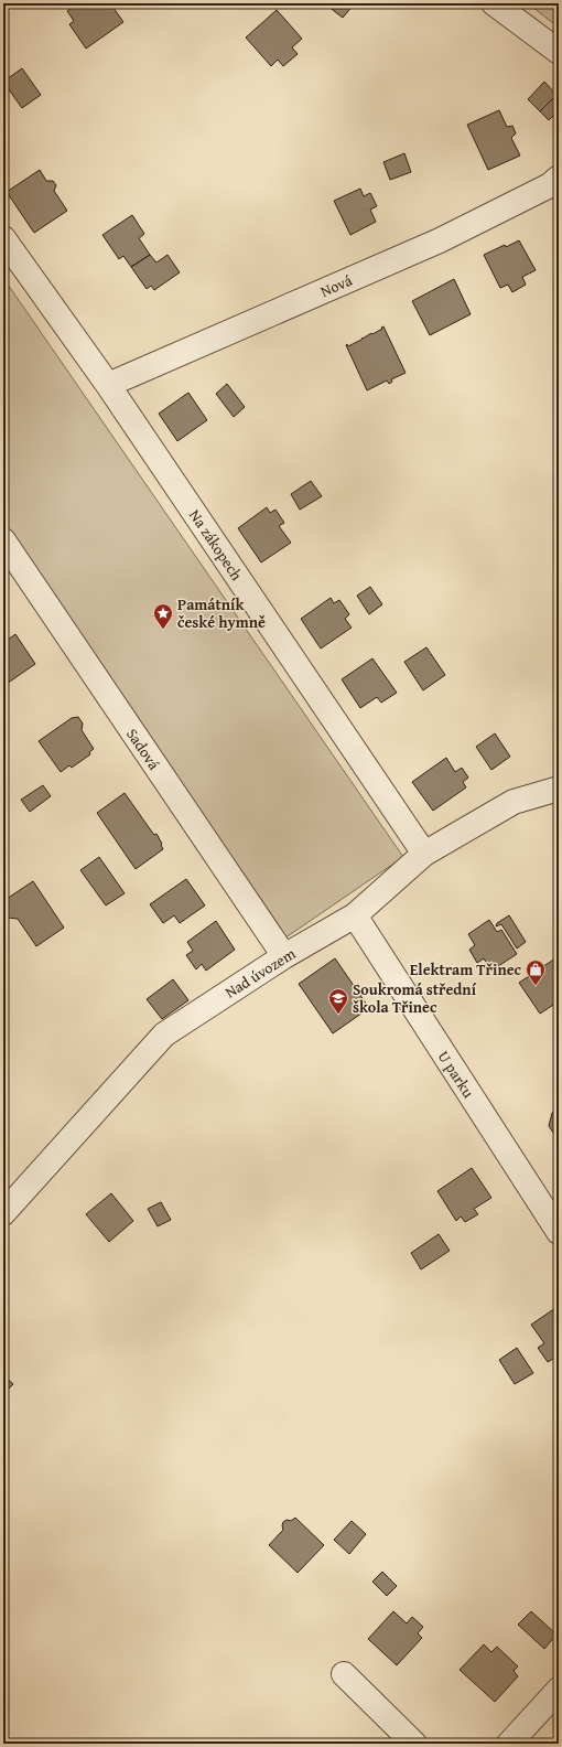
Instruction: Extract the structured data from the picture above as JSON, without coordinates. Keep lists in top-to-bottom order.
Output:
{
  "streets": {
    "street": [
      "Nová",
      "Na zákopech",
      "Sadová",
      "Nad úvozem",
      "U parku"
    ]
  },
  "crossings": [
    ["Nová", "Na zákopech"],
    ["Na zákopech", "Nad úvozem"],
    ["Sadová", "Nad úvozem"],
    ["Nad úvozem", "U parku"]
  ],
  "places": {
    "place": ["Památník české hymně"],
    "shop": ["Elektram Třinec"],
    "school or university": ["Soukromá střední škola Třinec"]
  }
}
